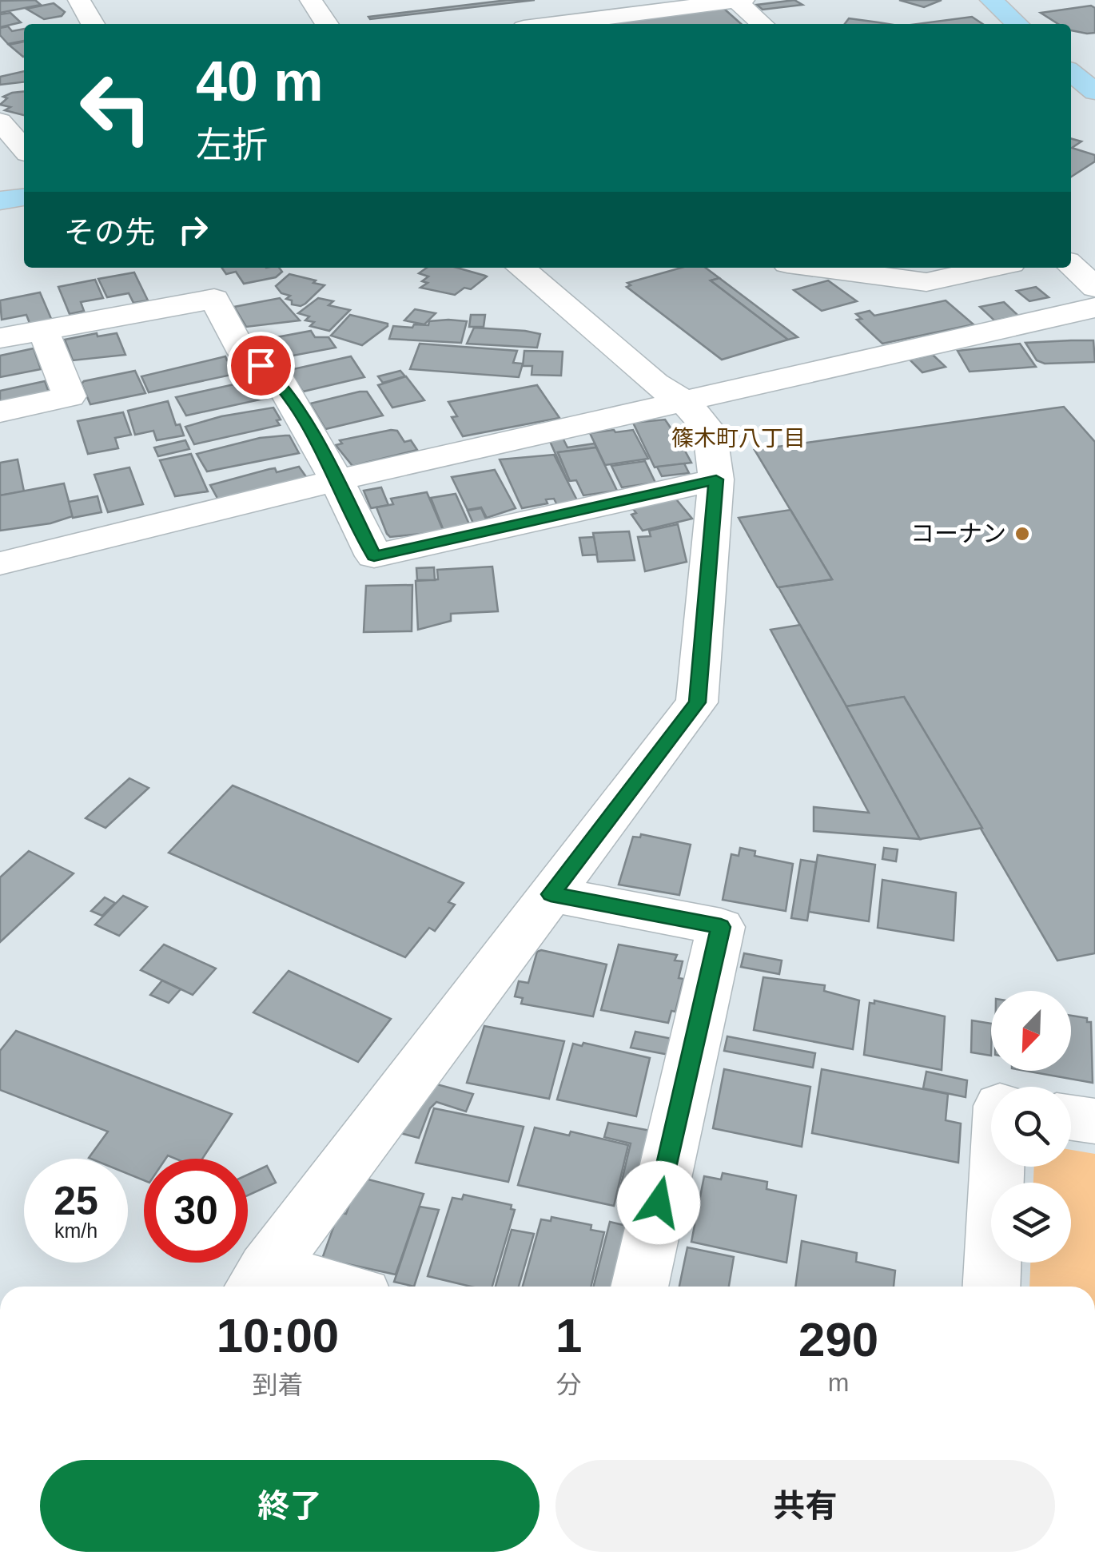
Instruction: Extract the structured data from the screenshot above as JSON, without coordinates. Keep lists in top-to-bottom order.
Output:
{
  "districts": ["篠木町八丁目"],
  "places": ["コーナン"],
  "north": "bottom left",
  "page": {
    "turn": ["40 m", "左折"],
    "then": "その先",
    "speed": "25 km/h",
    "limit": "30",
    "eta": [
      "10:00",
      "到着",
      "1",
      "分",
      "290",
      "m"
    ],
    "buttons": ["終了", "共有"]
  }
}
